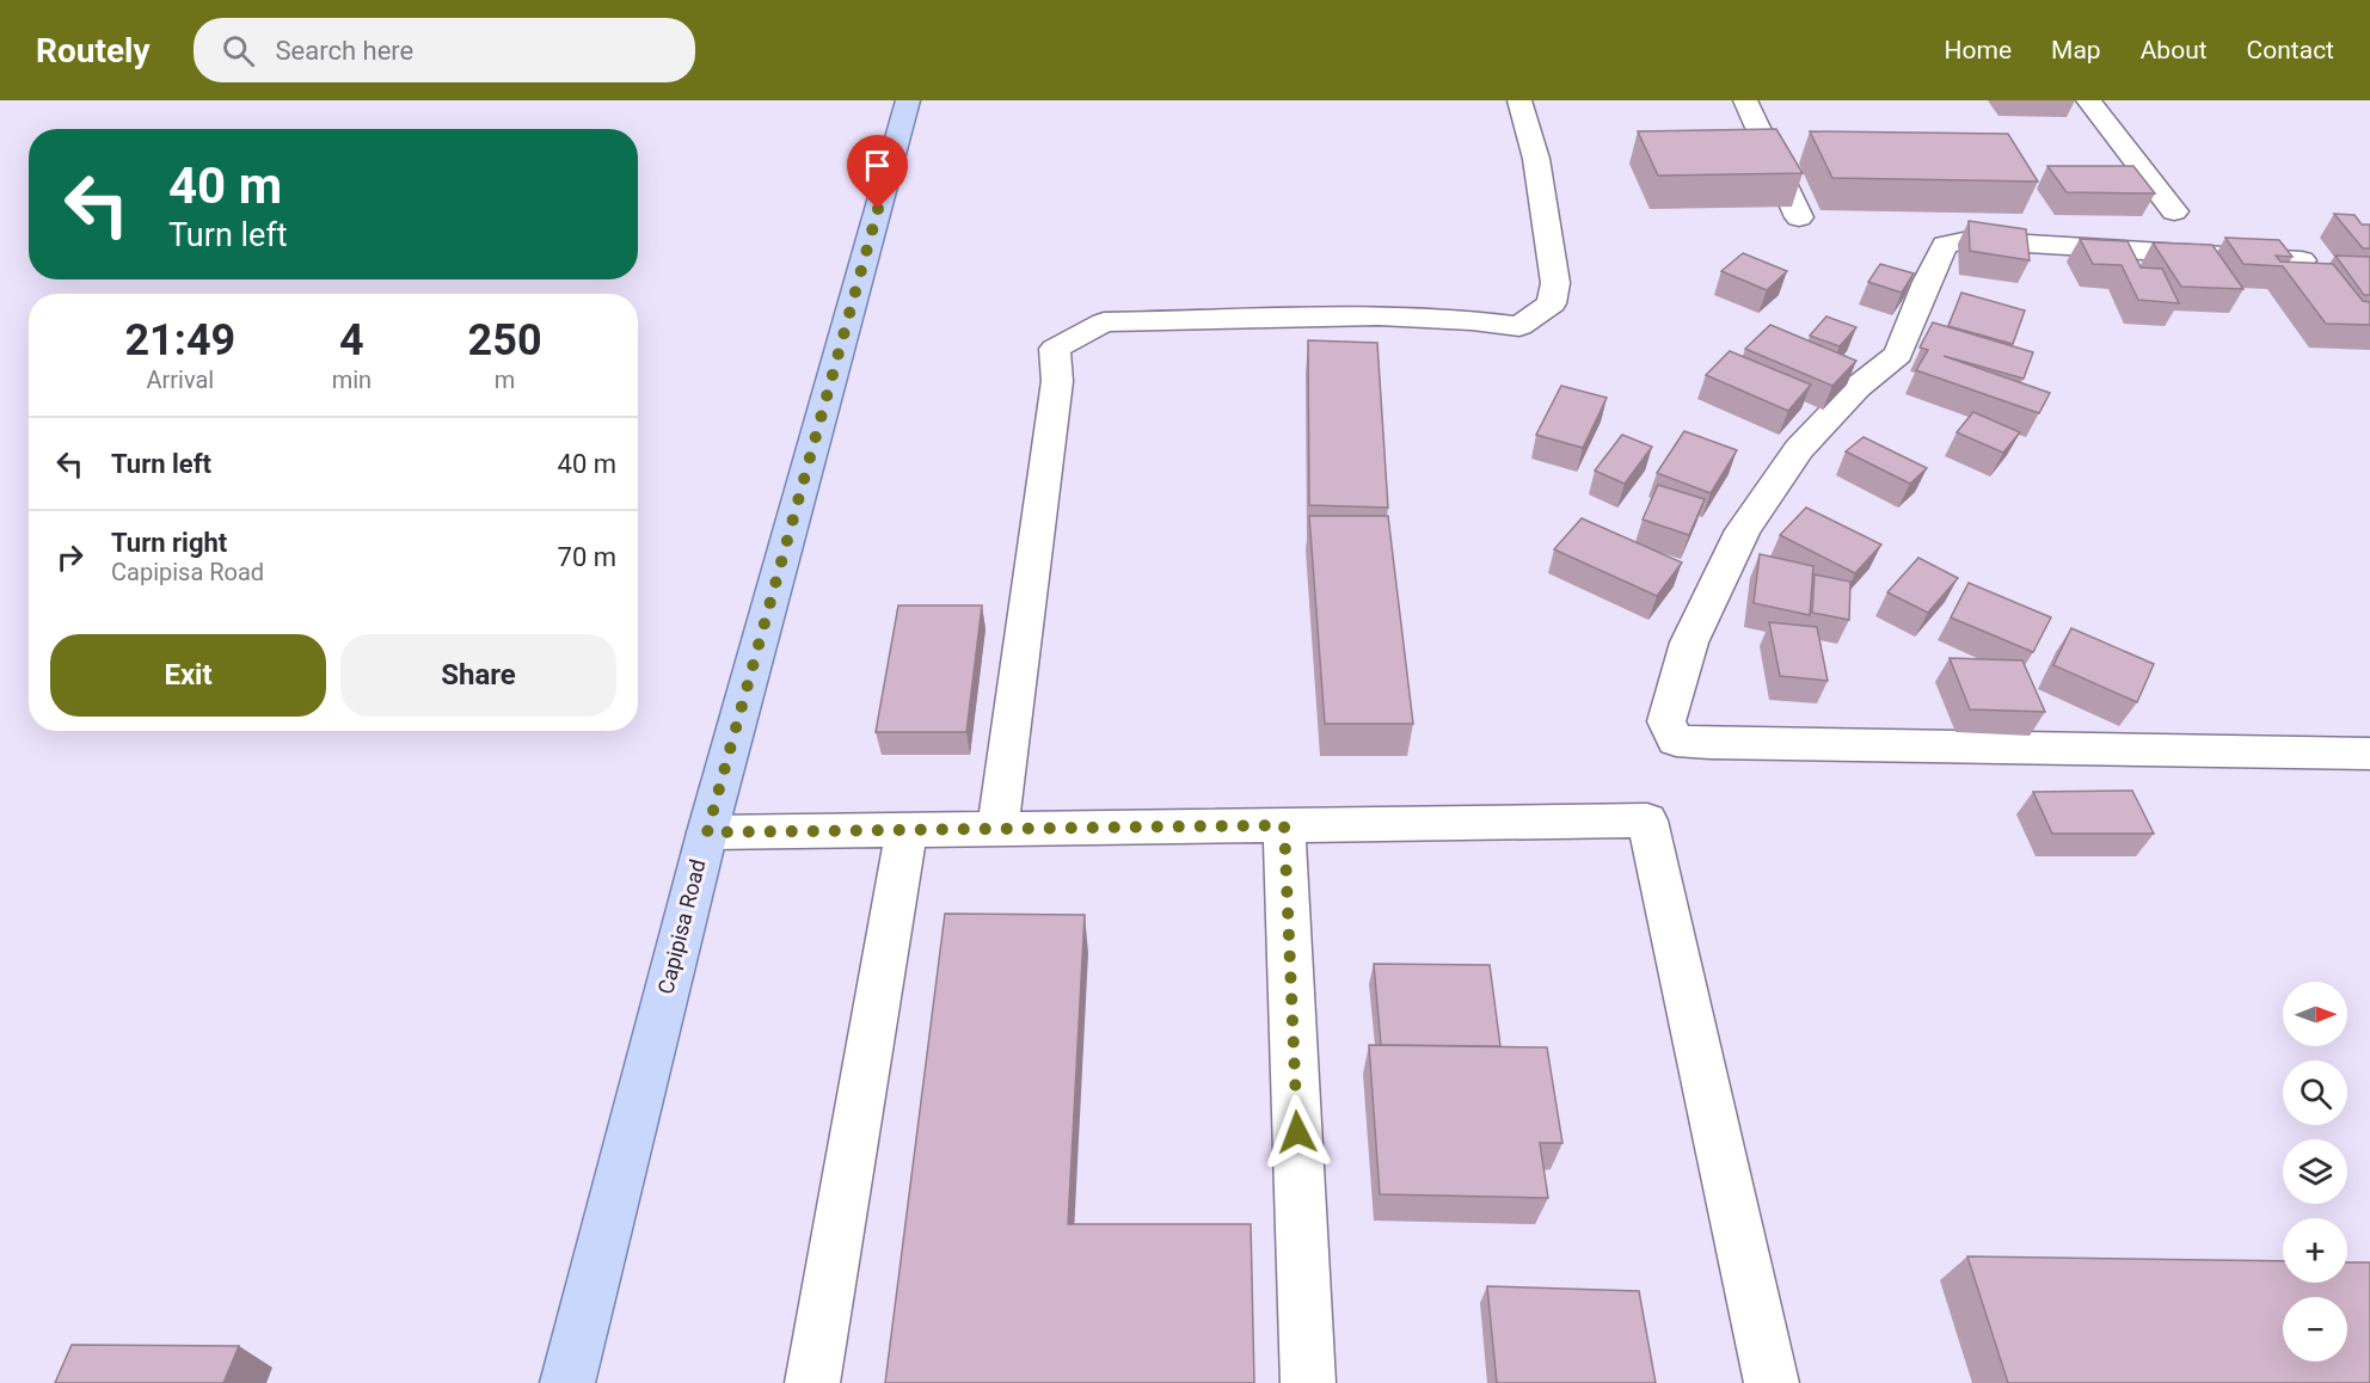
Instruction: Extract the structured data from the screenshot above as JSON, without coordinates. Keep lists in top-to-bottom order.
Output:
{
  "streets": {
    "main road": ["Capipisa Road"]
  },
  "north": "right",
  "page": {
    "header": "Routely",
    "search": "Search here",
    "nav": [
      "Home",
      "Map",
      "About",
      "Contact"
    ],
    "turn": ["40 m", "Turn left"],
    "eta": [
      "21:49",
      "Arrival",
      "4",
      "min",
      "250",
      "m"
    ],
    "list": [
      {
        "name": "Turn left",
        "value": "40 m"
      },
      {
        "name": "Turn right",
        "note": "Capipisa Road",
        "value": "70 m"
      }
    ],
    "buttons": ["Exit", "Share"],
    "map_buttons": ["+", "−"]
  }
}
